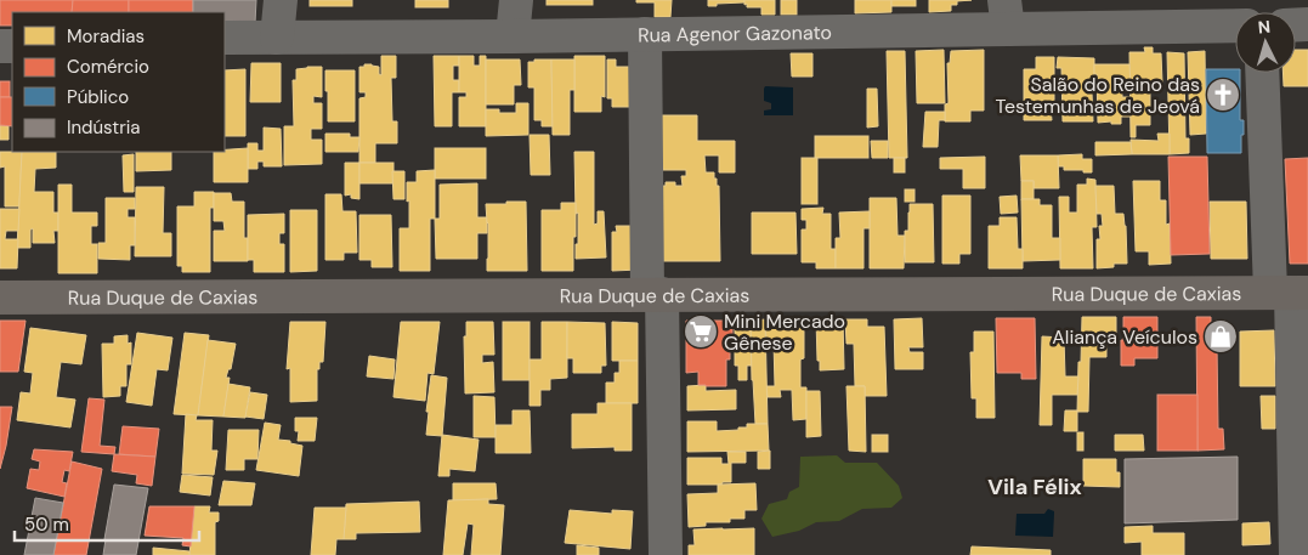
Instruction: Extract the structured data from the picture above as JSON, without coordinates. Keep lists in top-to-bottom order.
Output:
{
  "streets": {
    "main road": ["Rua Duque de Caxias"],
    "street": ["Rua Agenor Gazonato"]
  },
  "districts": ["Vila Félix"],
  "places": {
    "church": ["Salão do Reino das Testemunhas de Jeová"],
    "supermarket": ["Mini Mercado Gênese"],
    "shop": ["Aliança Veículos"]
  },
  "legend": [
    "Moradias",
    "Comércio",
    "Público",
    "Indústria"
  ],
  "scale_bar": "50 m",
  "north": "top"
}
